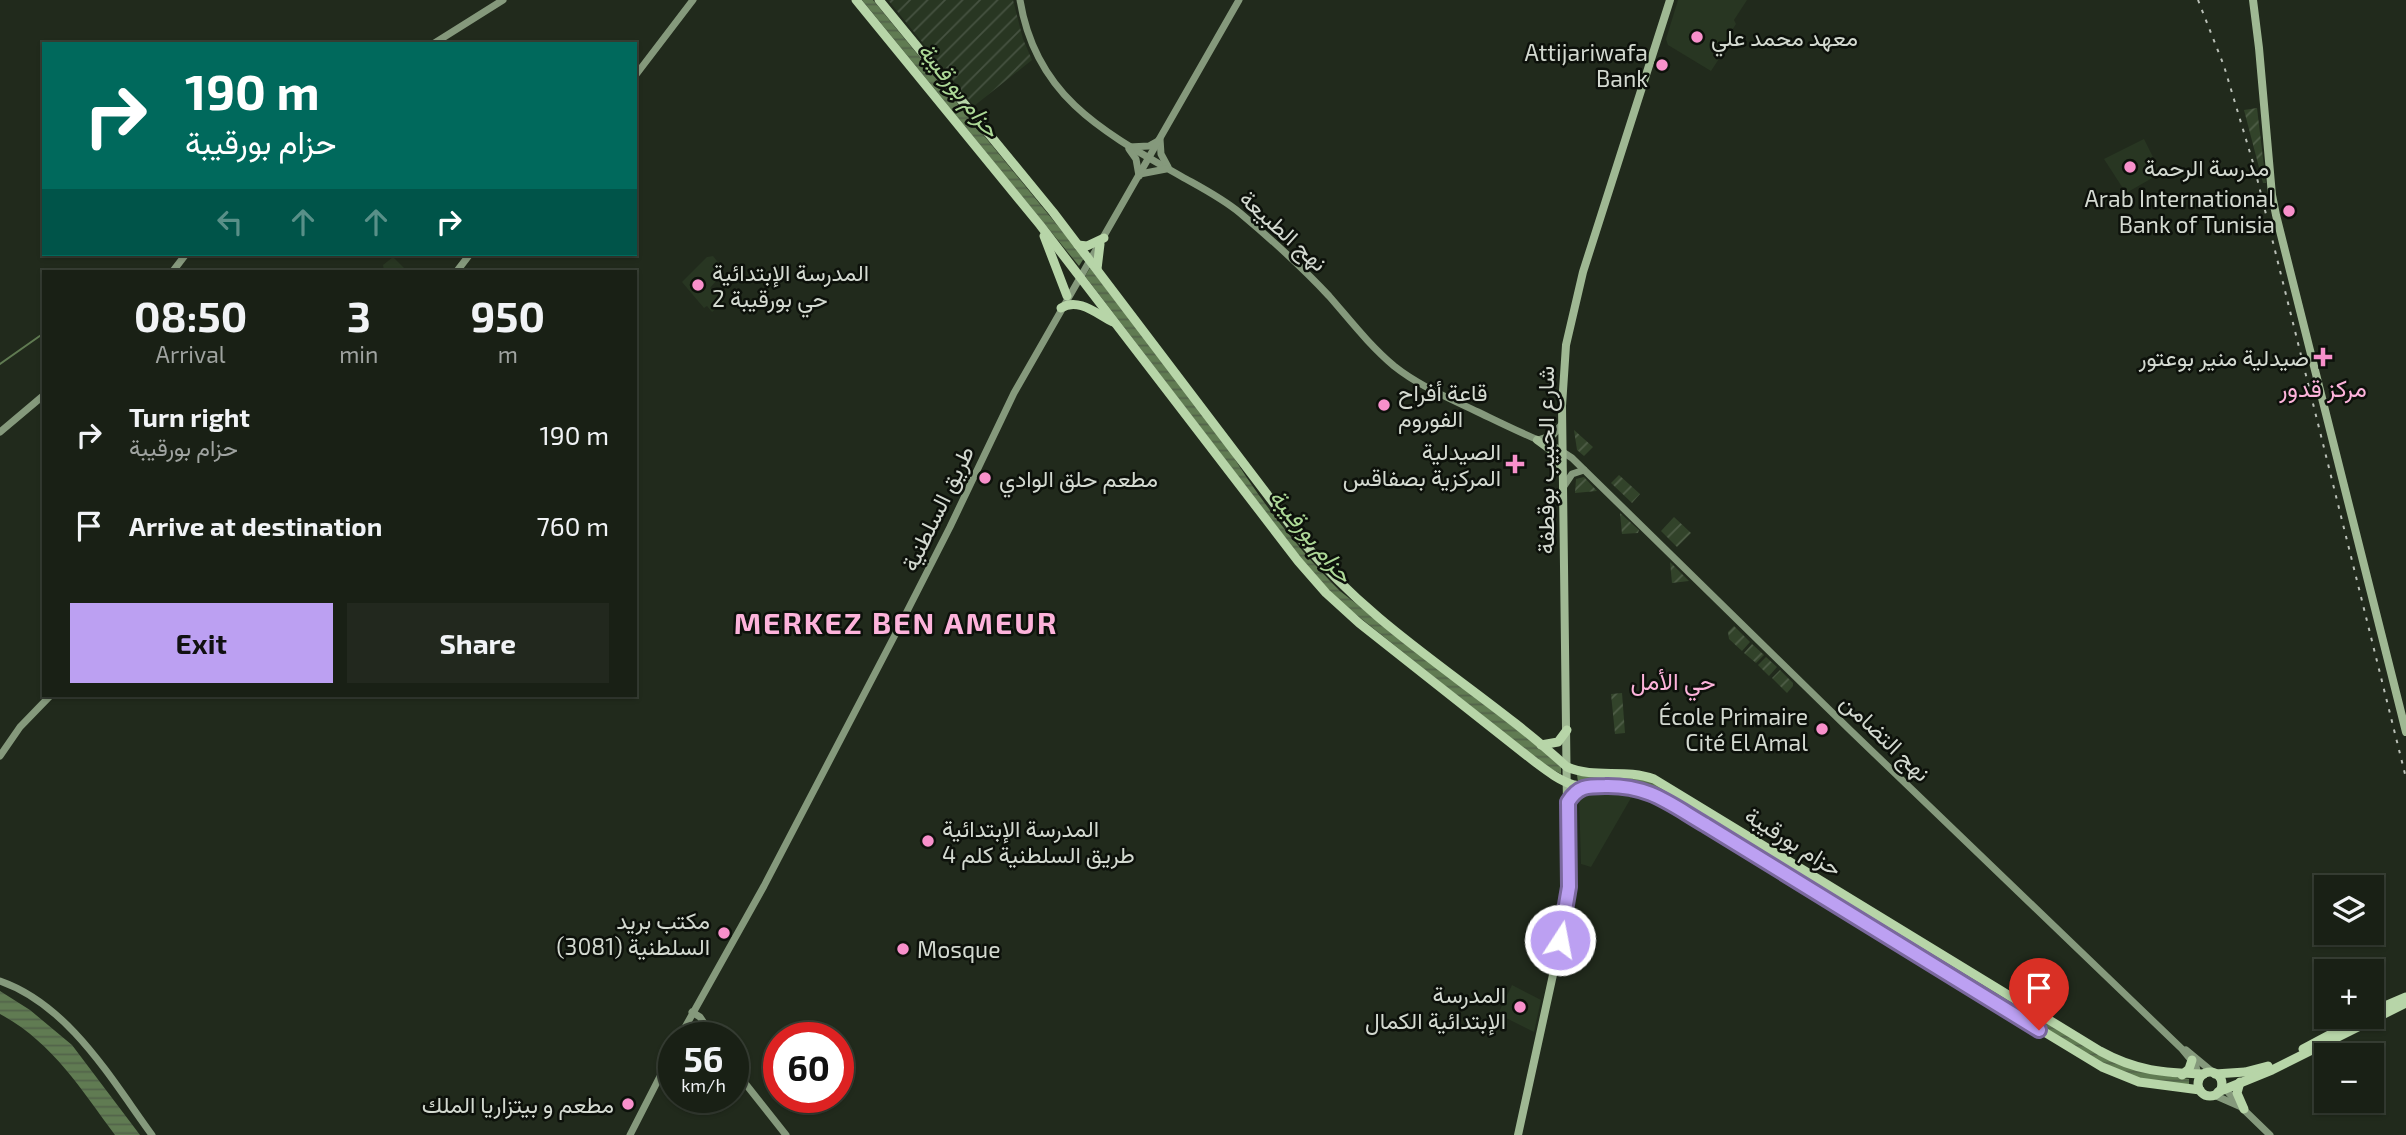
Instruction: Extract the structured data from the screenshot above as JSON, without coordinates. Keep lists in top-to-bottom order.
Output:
{
  "streets": {
    "highway": ["حزام بورقيبة"],
    "main road": ["شارع الحبيب بوقطفة"],
    "street": ["نهج الطبيعة", "طريق السلطنية", "نهج التضامن"]
  },
  "crossings": [
    ["نهج الطبيعة", "شارع الحبيب بوقطفة"],
    ["نهج الطبيعة", "طريق السلطنية"],
    ["نهج الطبيعة", "نهج التضامن"],
    ["شارع الحبيب بوقطفة", "نهج التضامن"],
    ["شارع الحبيب بوقطفة", "حزام بورقيبة"],
    ["طريق السلطنية", "حزام بورقيبة"],
    ["نهج التضامن", "حزام بورقيبة"]
  ],
  "districts": ["مركز قدور", "MERKEZ BEN AMEUR", "حي الأمل"],
  "water": ["حزام بورقيبة"],
  "places": {
    "other": [
      "معهد محمد علي",
      "Attijariwafa Bank",
      "مدرسة الرحمة",
      "Arab International Bank of Tunisia",
      "المدرسة الإبتدائية حي بورقيبة 2",
      "قاعة أفراح الفوروم",
      "مطعم حلق الوادي",
      "École Primaire Cité El Amal",
      "المدرسة الإبتدائية طريق السلطنية كلم 4",
      "مكتب بريد السلطنية (3081)",
      "Mosque",
      "المدرسة الإبتدائية الكمال",
      "مطعم و بيتزاريا الملك"
    ],
    "health": ["صيدلية منير بوعتور", "الصيدلية المركزية بصفاقس"]
  },
  "page": {
    "turn": ["190 m", "حزام بورقيبة"],
    "eta": [
      "08:50",
      "Arrival",
      "3",
      "min",
      "950",
      "m"
    ],
    "list": [
      {
        "name": "Turn right",
        "note": "حزام بورقيبة",
        "value": "190 m"
      },
      {
        "name": "Arrive at destination",
        "value": "760 m"
      }
    ],
    "buttons": ["Exit", "Share"],
    "map_buttons": ["+", "−"],
    "speed": "56 km/h",
    "limit": "60"
  }
}
